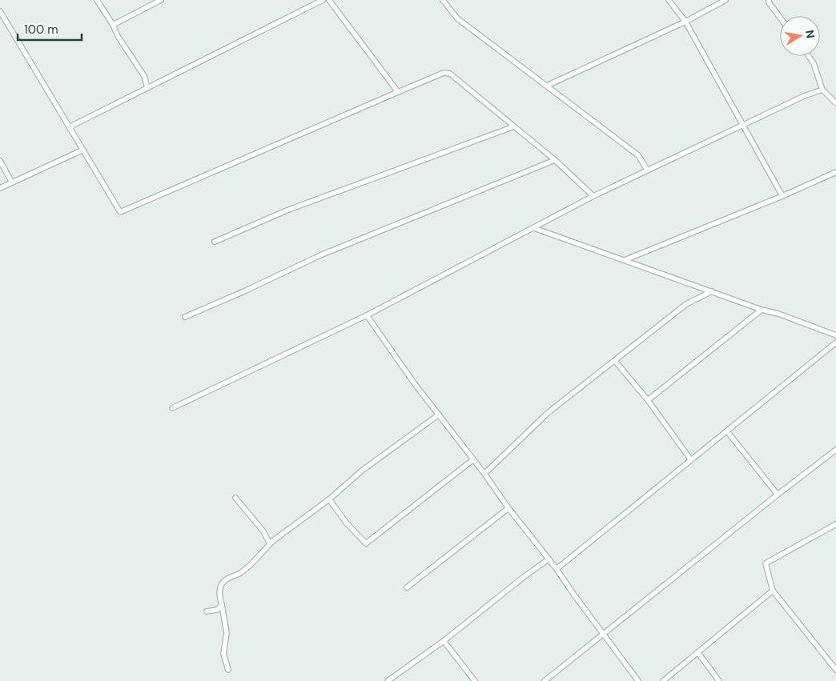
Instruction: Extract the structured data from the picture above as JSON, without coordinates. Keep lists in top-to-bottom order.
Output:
{
  "scale_bar": "100 m",
  "north": "right"
}
